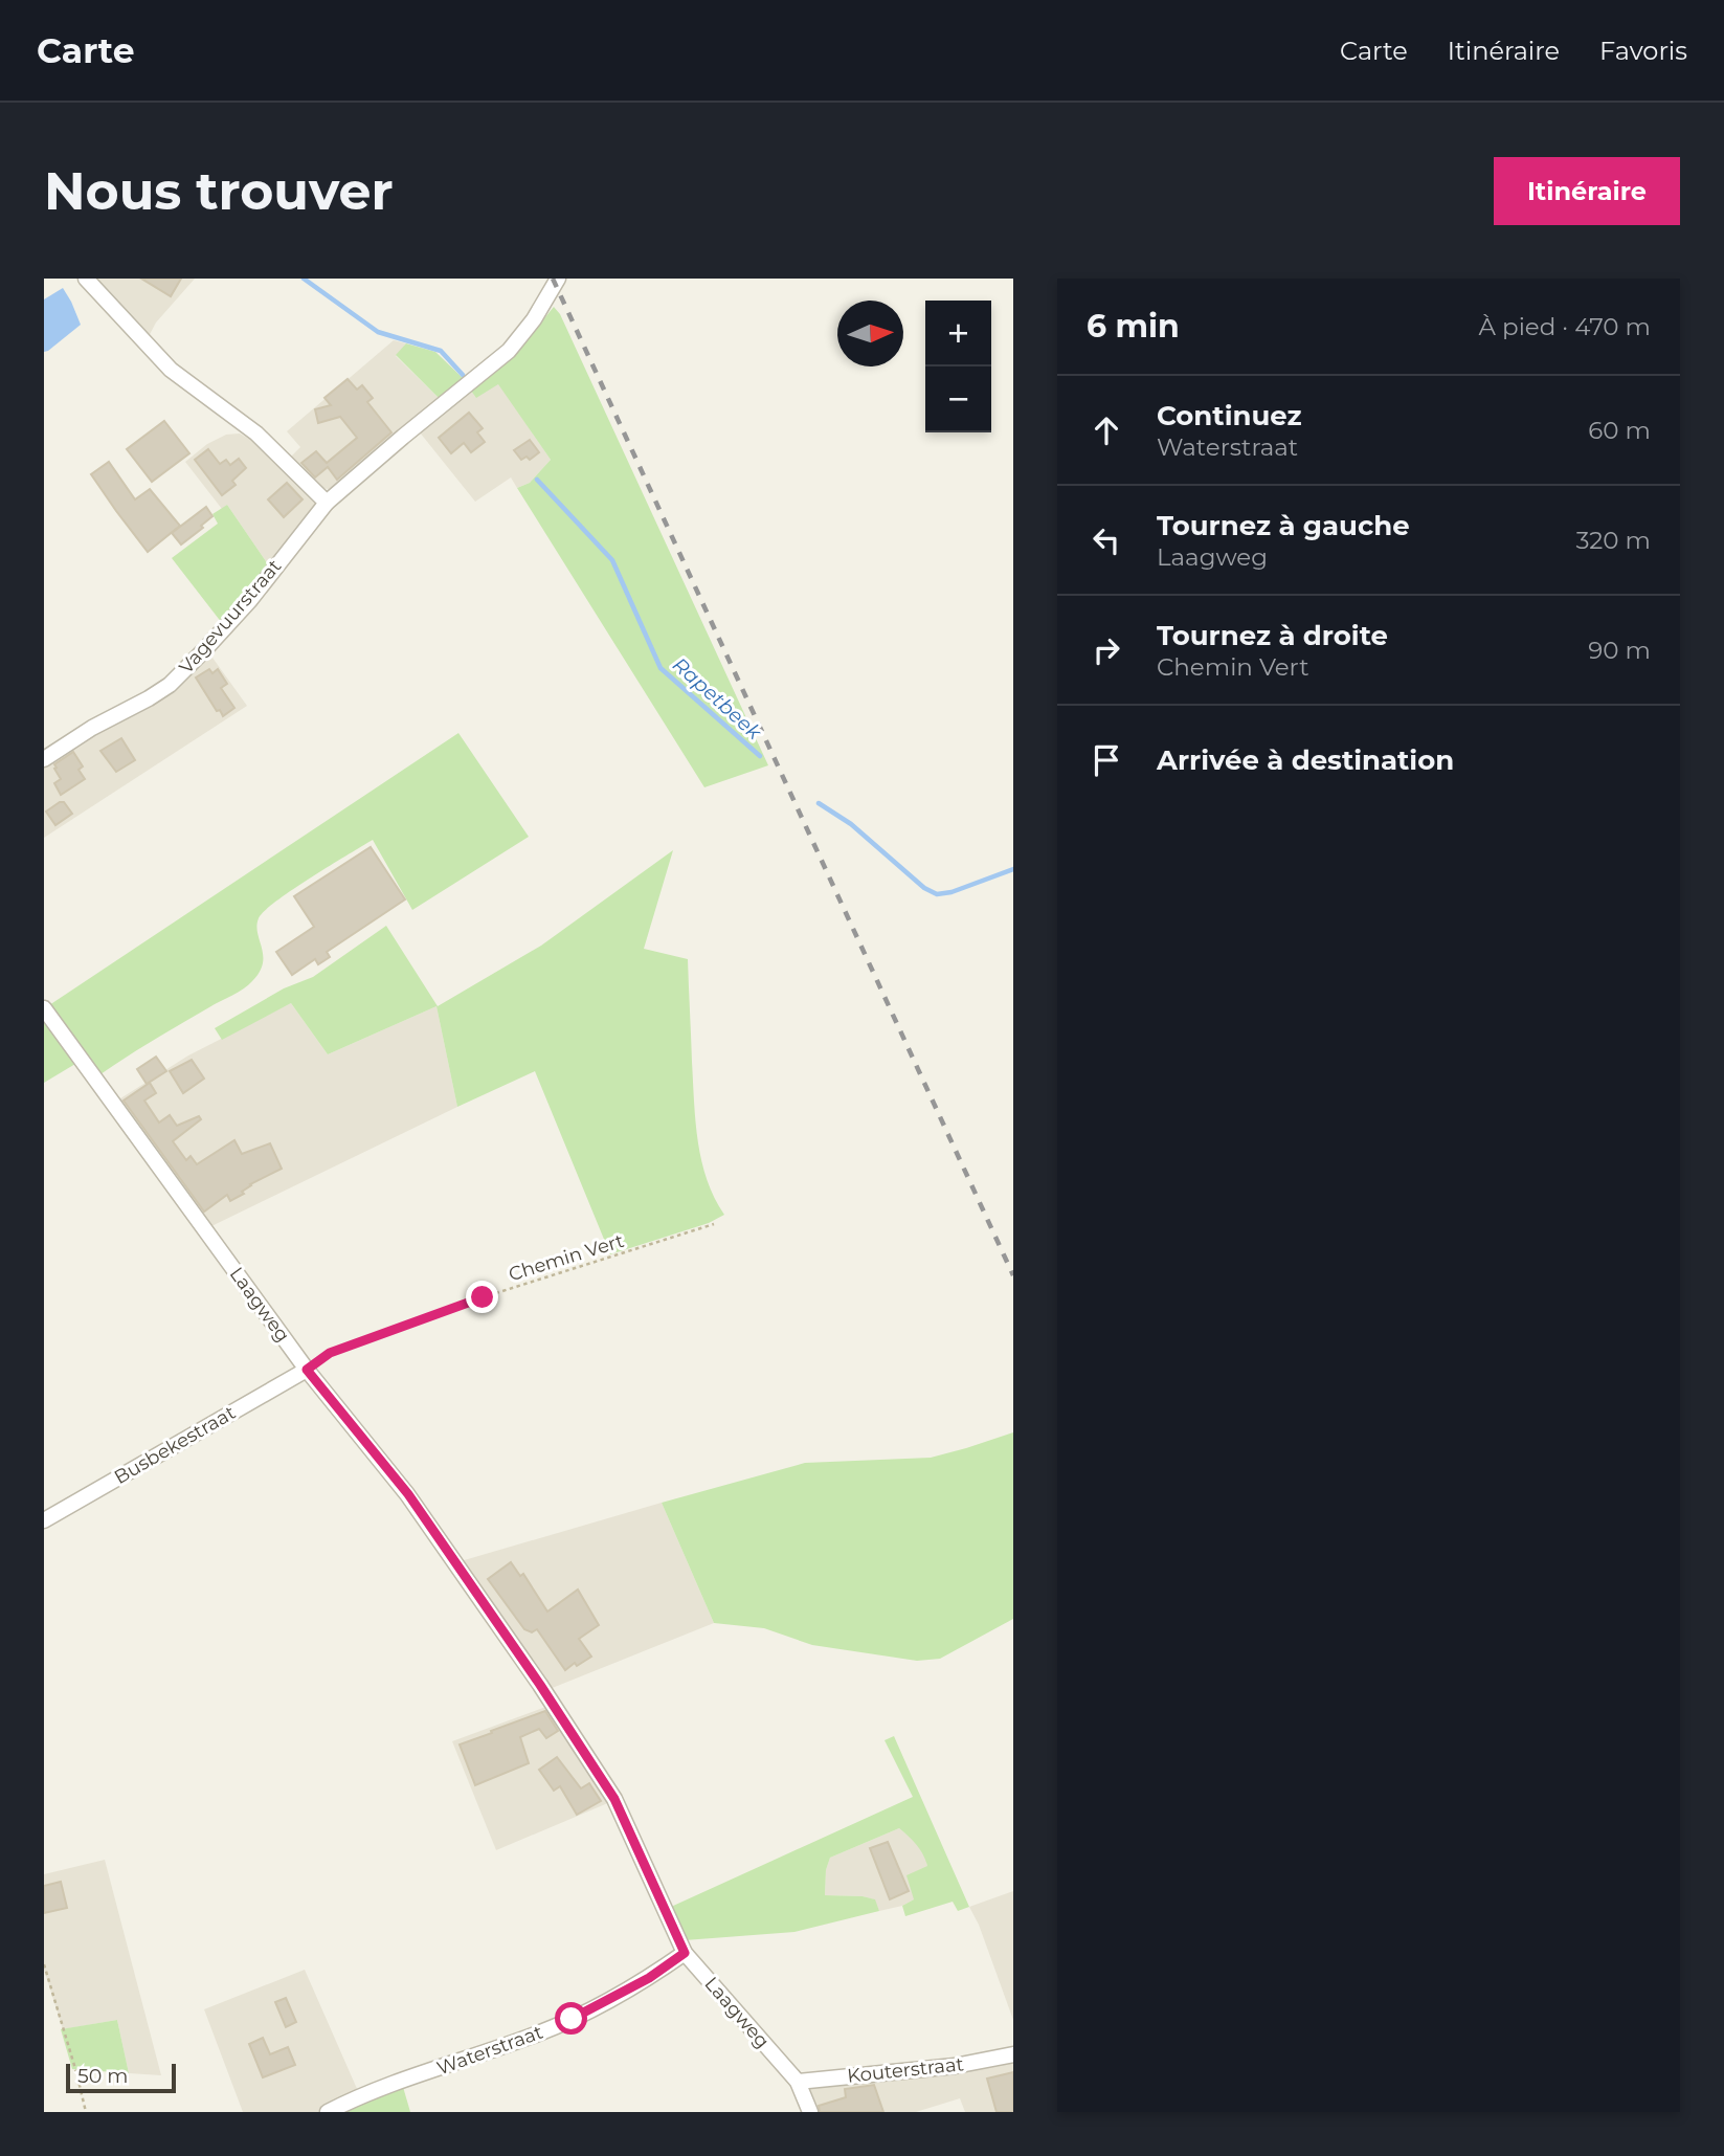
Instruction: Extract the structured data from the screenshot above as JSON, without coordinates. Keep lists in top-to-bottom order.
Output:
{
  "streets": {
    "street": [
      "Vagevuurstraat",
      "Laagweg",
      "Busbekestraat",
      "Waterstraat",
      "Kouterstraat"
    ],
    "path": ["Chemin Vert"]
  },
  "crossings": [
    ["Chemin Vert", "Laagweg"],
    ["Chemin Vert", "Busbekestraat"],
    ["Laagweg", "Busbekestraat"],
    ["Laagweg", "Waterstraat"],
    ["Laagweg", "Kouterstraat"]
  ],
  "water": ["Rapetbeek"],
  "scale_bar": "50 m",
  "north": "right",
  "page": {
    "header": "Carte",
    "nav": ["Carte", "Itinéraire", "Favoris"],
    "buttons": "Itinéraire",
    "title": "Nous trouver",
    "heading": ["6 min", "À pied · 470 m"],
    "map_buttons": ["+", "−"],
    "list": [
      ["Continuez", "Waterstraat", "60 m"],
      ["Tournez à gauche", "Laagweg", "320 m"],
      ["Tournez à droite", "Chemin Vert", "90 m"],
      "Arrivée à destination"
    ],
    "scale": "50 m"
  }
}
